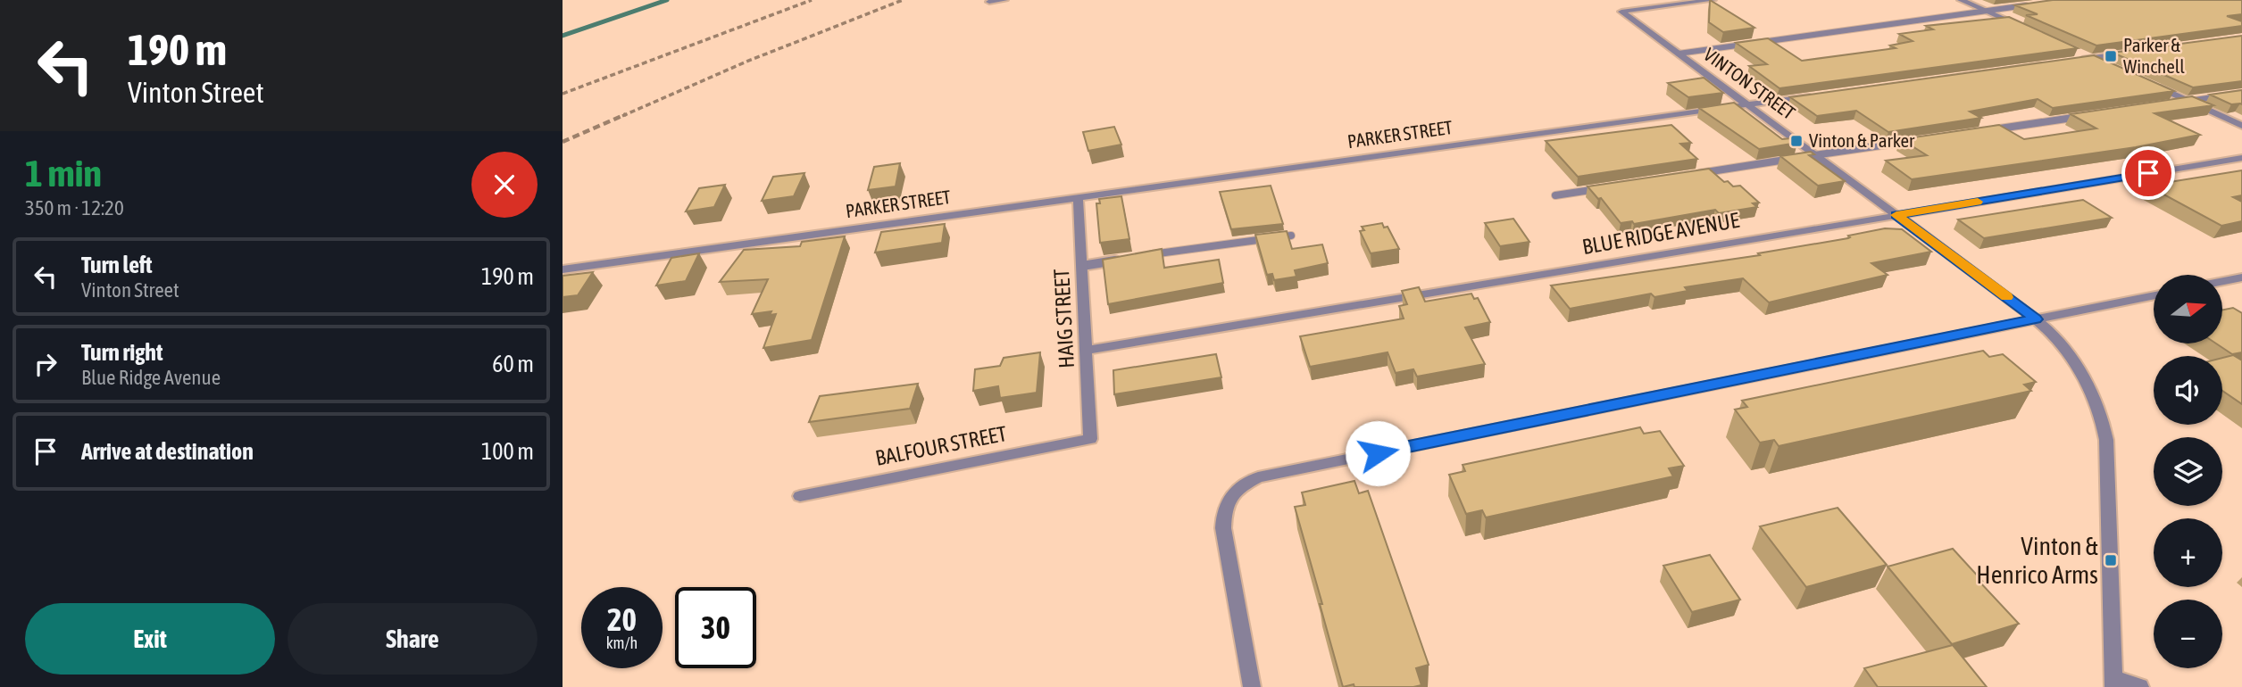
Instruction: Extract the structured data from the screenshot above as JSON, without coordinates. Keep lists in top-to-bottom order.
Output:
{
  "streets": {
    "street": [
      "VINTON STREET",
      "PARKER STREET",
      "BLUE RIDGE AVENUE",
      "HAIG STREET",
      "BALFOUR STREET"
    ]
  },
  "crossings": [
    ["VINTON STREET", "PARKER STREET"],
    ["VINTON STREET", "BLUE RIDGE AVENUE"],
    ["PARKER STREET", "HAIG STREET"],
    ["BLUE RIDGE AVENUE", "HAIG STREET"],
    ["HAIG STREET", "BALFOUR STREET"]
  ],
  "places": {
    "transit": ["Parker & Winchell", "Vinton & Parker", "Vinton & Henrico Arms"]
  },
  "north": "right",
  "page": {
    "turn": ["190 m", "Vinton Street"],
    "heading": ["1 min", "350 m · 12:20"],
    "list": [
      {
        "name": "Turn left",
        "note": "Vinton Street",
        "value": "190 m"
      },
      {
        "name": "Turn right",
        "note": "Blue Ridge Avenue",
        "value": "60 m"
      },
      {
        "name": "Arrive at destination",
        "value": "100 m"
      }
    ],
    "map_buttons": ["+", "−"],
    "speed": "20 km/h",
    "limit": "30",
    "buttons": ["Exit", "Share"]
  }
}
